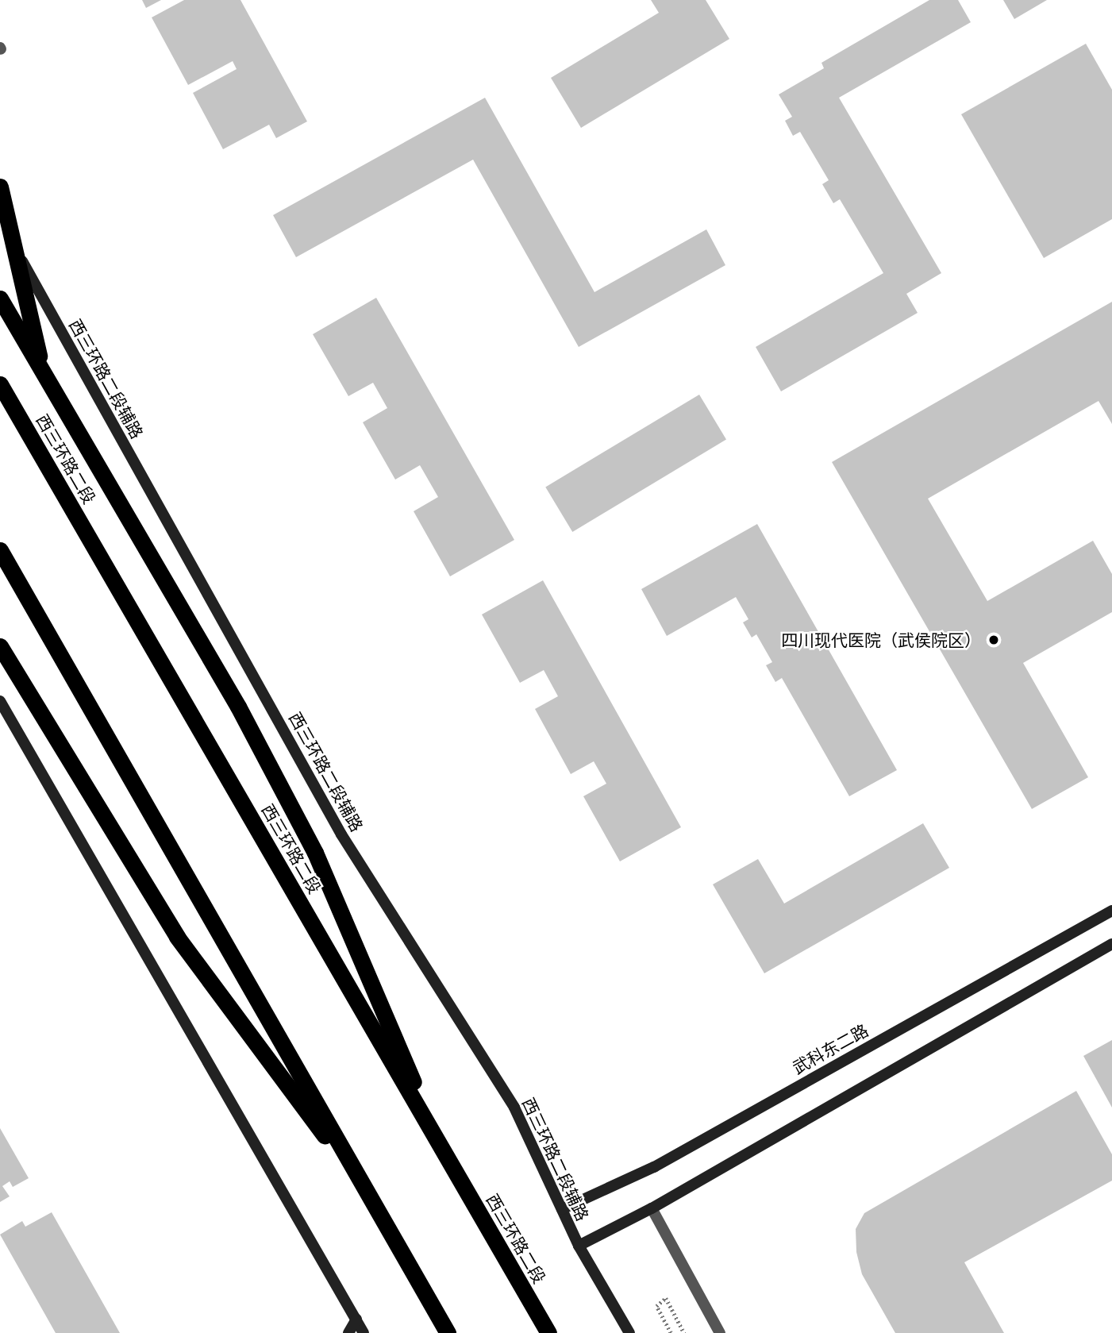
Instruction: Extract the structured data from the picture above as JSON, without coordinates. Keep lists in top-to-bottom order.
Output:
{
  "streets": {
    "highway": ["西三环路二段"],
    "main road": ["西三环路二段辅路", "武科东二路"]
  },
  "crossings": [
    ["西三环路二段辅路", "武科东二路"]
  ],
  "places": ["四川现代医院（武侯院区）"]
}
